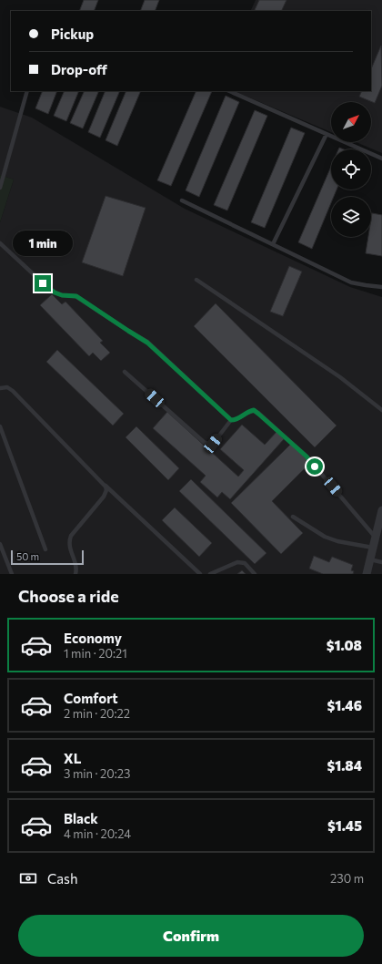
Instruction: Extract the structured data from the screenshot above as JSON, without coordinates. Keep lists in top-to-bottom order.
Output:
{
  "scale_bar": "50 m",
  "north": "top right",
  "page": {
    "banner": ["Pickup", "Drop-off"],
    "bubble": "1 min",
    "scale": "50 m",
    "heading": "Choose a ride",
    "list": [
      {
        "name": "Economy",
        "note": "1 min · 20:21",
        "value": "$1.08"
      },
      {
        "name": "Comfort",
        "note": "2 min · 20:22",
        "value": "$1.46"
      },
      {
        "name": "XL",
        "note": "3 min · 20:23",
        "value": "$1.84"
      },
      {
        "name": "Black",
        "note": "4 min · 20:24",
        "value": "$1.45"
      }
    ],
    "pay": ["Cash", "230 m"],
    "buttons": "Confirm"
  }
}
